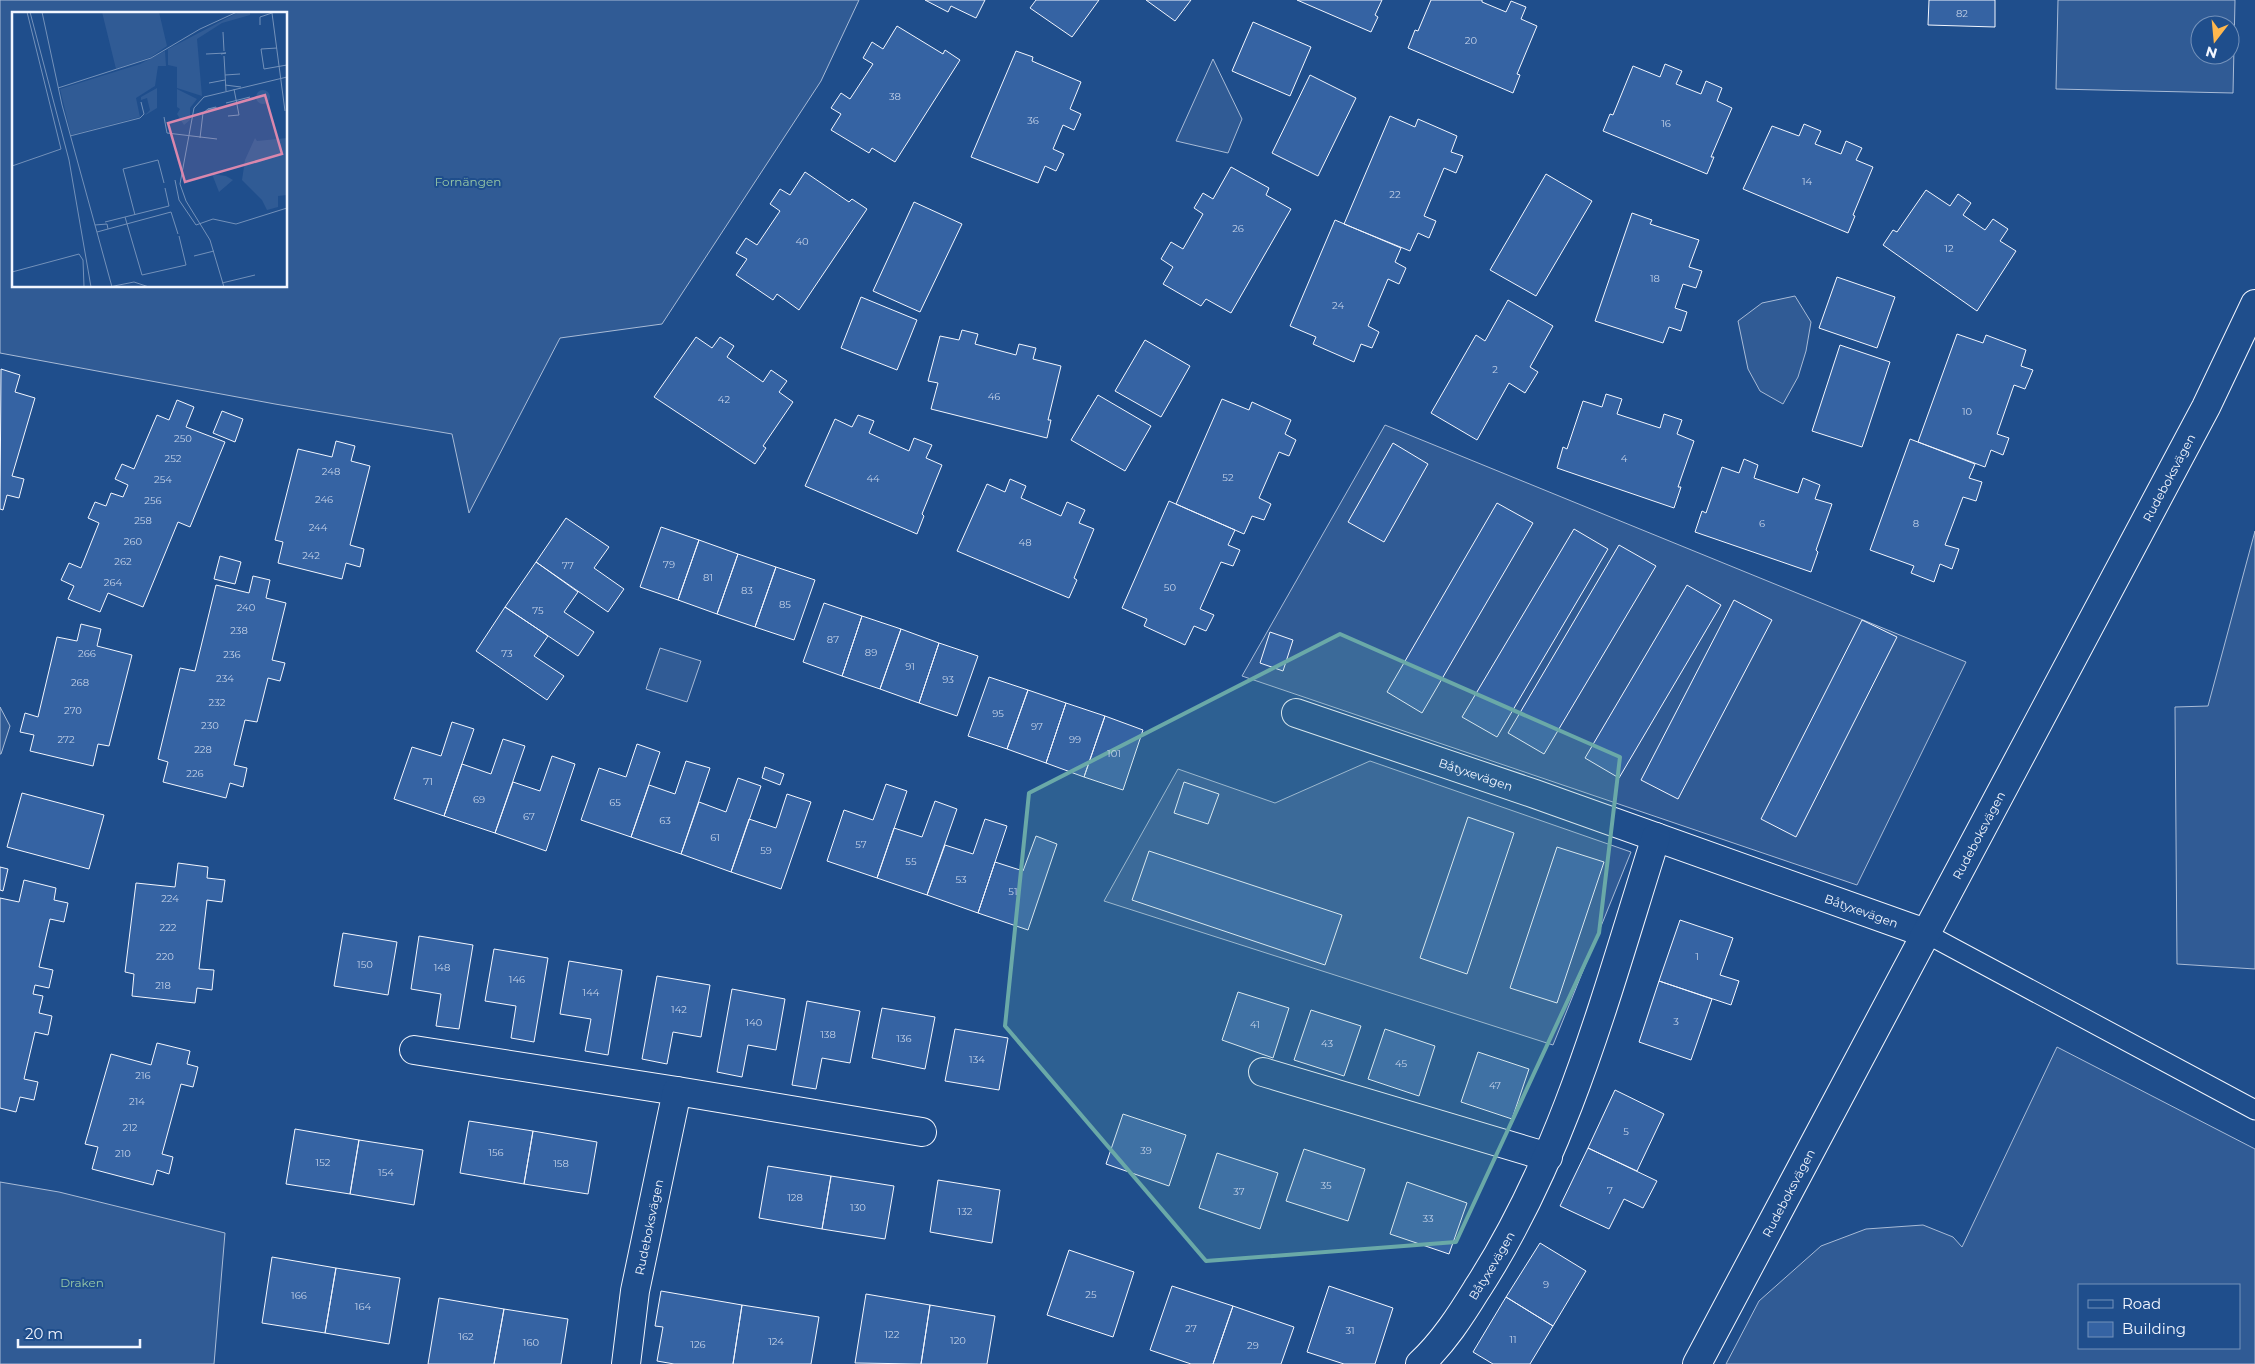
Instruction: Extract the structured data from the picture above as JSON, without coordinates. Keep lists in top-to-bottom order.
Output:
{
  "streets": {
    "street": ["Rudeboksvägen", "Båtyxevägen"]
  },
  "crossings": [
    ["Rudeboksvägen", "Båtyxevägen"]
  ],
  "parks": ["Fornängen", "Draken"],
  "house_numbers": [
    "82",
    "20",
    "38",
    "36",
    "16",
    "14",
    "22",
    "26",
    "40",
    "12",
    "18",
    "24",
    "2",
    "46",
    "42",
    "10",
    "250",
    "252",
    "4",
    "248",
    "52",
    "44",
    "254",
    "246",
    "256",
    "258",
    "6",
    "8",
    "244",
    "260",
    "48",
    "242",
    "262",
    "79",
    "77",
    "81",
    "264",
    "50",
    "83",
    "85",
    "240",
    "75",
    "238",
    "87",
    "89",
    "266",
    "73",
    "236",
    "91",
    "234",
    "93",
    "268",
    "232",
    "270",
    "95",
    "230",
    "97",
    "272",
    "99",
    "228",
    "101",
    "226",
    "71",
    "69",
    "65",
    "67",
    "63",
    "61",
    "57",
    "59",
    "55",
    "53",
    "51",
    "224",
    "222",
    "220",
    "1",
    "150",
    "148",
    "146",
    "218",
    "144",
    "142",
    "3",
    "140",
    "41",
    "138",
    "136",
    "43",
    "134",
    "45",
    "216",
    "47",
    "214",
    "212",
    "5",
    "39",
    "156",
    "210",
    "152",
    "158",
    "154",
    "35",
    "7",
    "37",
    "128",
    "130",
    "132",
    "33",
    "9",
    "25",
    "166",
    "164",
    "27",
    "31",
    "122",
    "162",
    "11",
    "120",
    "124",
    "160",
    "126",
    "29"
  ],
  "legend": ["Road", "Building"],
  "scale_bar": "20 m",
  "north": "bottom"
}
